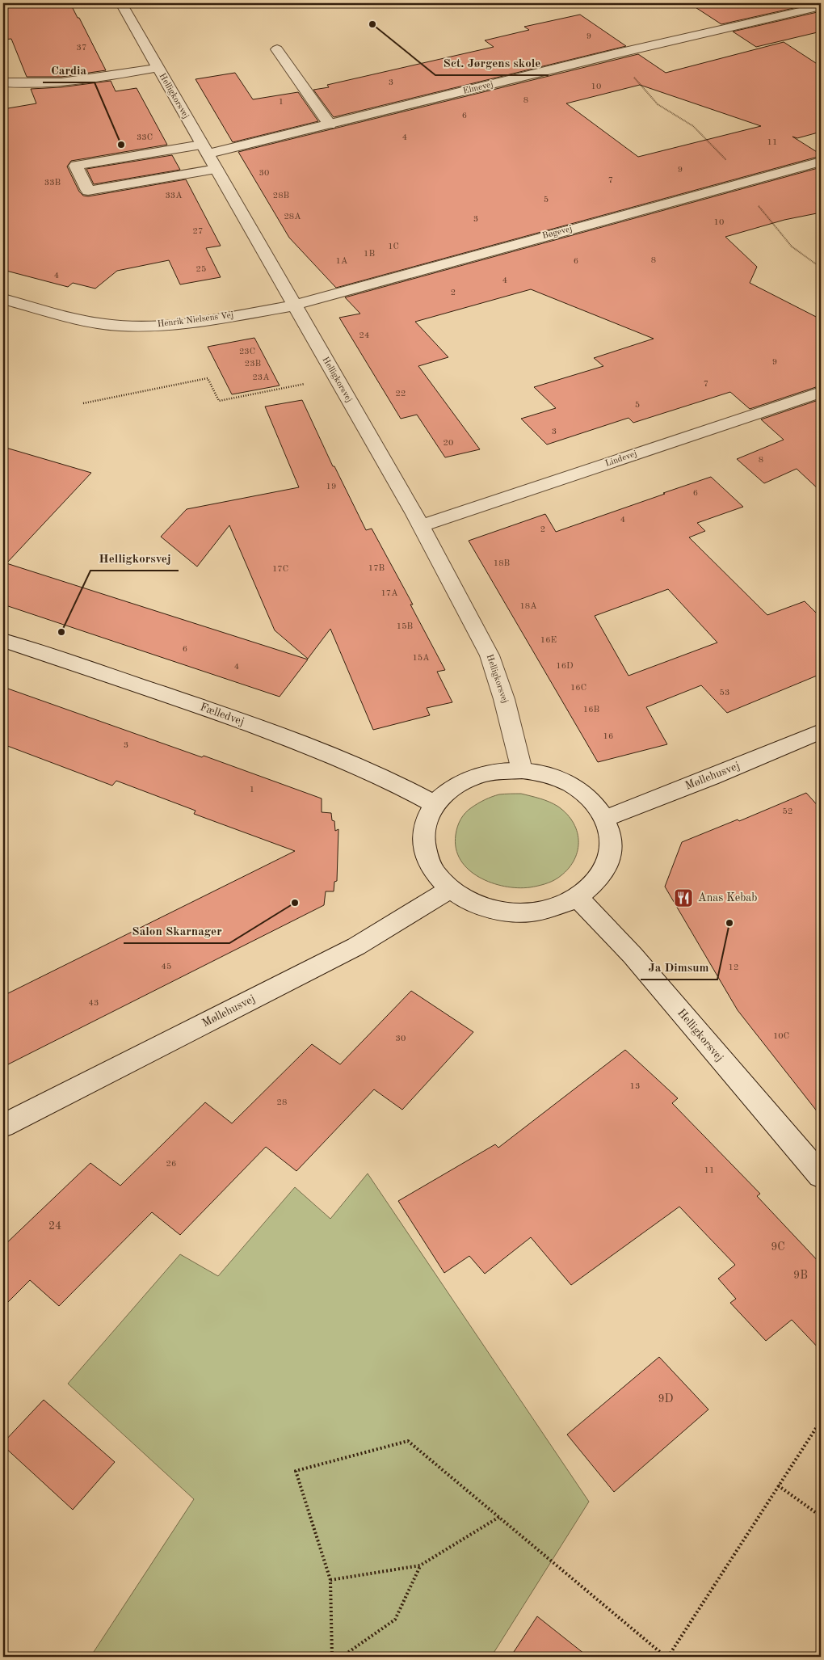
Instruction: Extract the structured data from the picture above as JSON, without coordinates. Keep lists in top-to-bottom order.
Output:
{
  "streets": {
    "street": [
      "Elmevej",
      "Helligkorsvej",
      "Bøgevej",
      "Henrik Nielsens Vej",
      "Lindevej",
      "Fælledvej",
      "Møllehusvej"
    ]
  },
  "crossings": [
    ["Elmevej", "Helligkorsvej"],
    ["Helligkorsvej", "Bøgevej"],
    ["Helligkorsvej", "Henrik Nielsens Vej"],
    ["Helligkorsvej", "Lindevej"],
    ["Bøgevej", "Henrik Nielsens Vej"]
  ],
  "places": {
    "other": [
      "Sct. Jørgens skole",
      "Cardia",
      "Helligkorsvej",
      "Salon Skarnager",
      "Ja Dimsum"
    ],
    "restaurant": ["Anas Kebab"]
  },
  "house_numbers": [
    "9",
    "37",
    "3",
    "10",
    "8",
    "1",
    "6",
    "33C",
    "4",
    "11",
    "9",
    "30",
    "7",
    "33B",
    "33A",
    "28B",
    "5",
    "28A",
    "3",
    "10",
    "27",
    "1C",
    "1B",
    "8",
    "1A",
    "6",
    "25",
    "4",
    "4",
    "2",
    "24",
    "23C",
    "9",
    "23B",
    "23A",
    "7",
    "22",
    "5",
    "3",
    "20",
    "8",
    "19",
    "6",
    "4",
    "2",
    "18B",
    "17B",
    "17C",
    "17A",
    "18A",
    "15B",
    "16E",
    "6",
    "15A",
    "16D",
    "4",
    "16C",
    "53",
    "16B",
    "16",
    "3",
    "1",
    "52",
    "45",
    "12",
    "43",
    "10C",
    "30",
    "13",
    "28",
    "26",
    "11",
    "24",
    "9C",
    "9B",
    "9D"
  ]
}
